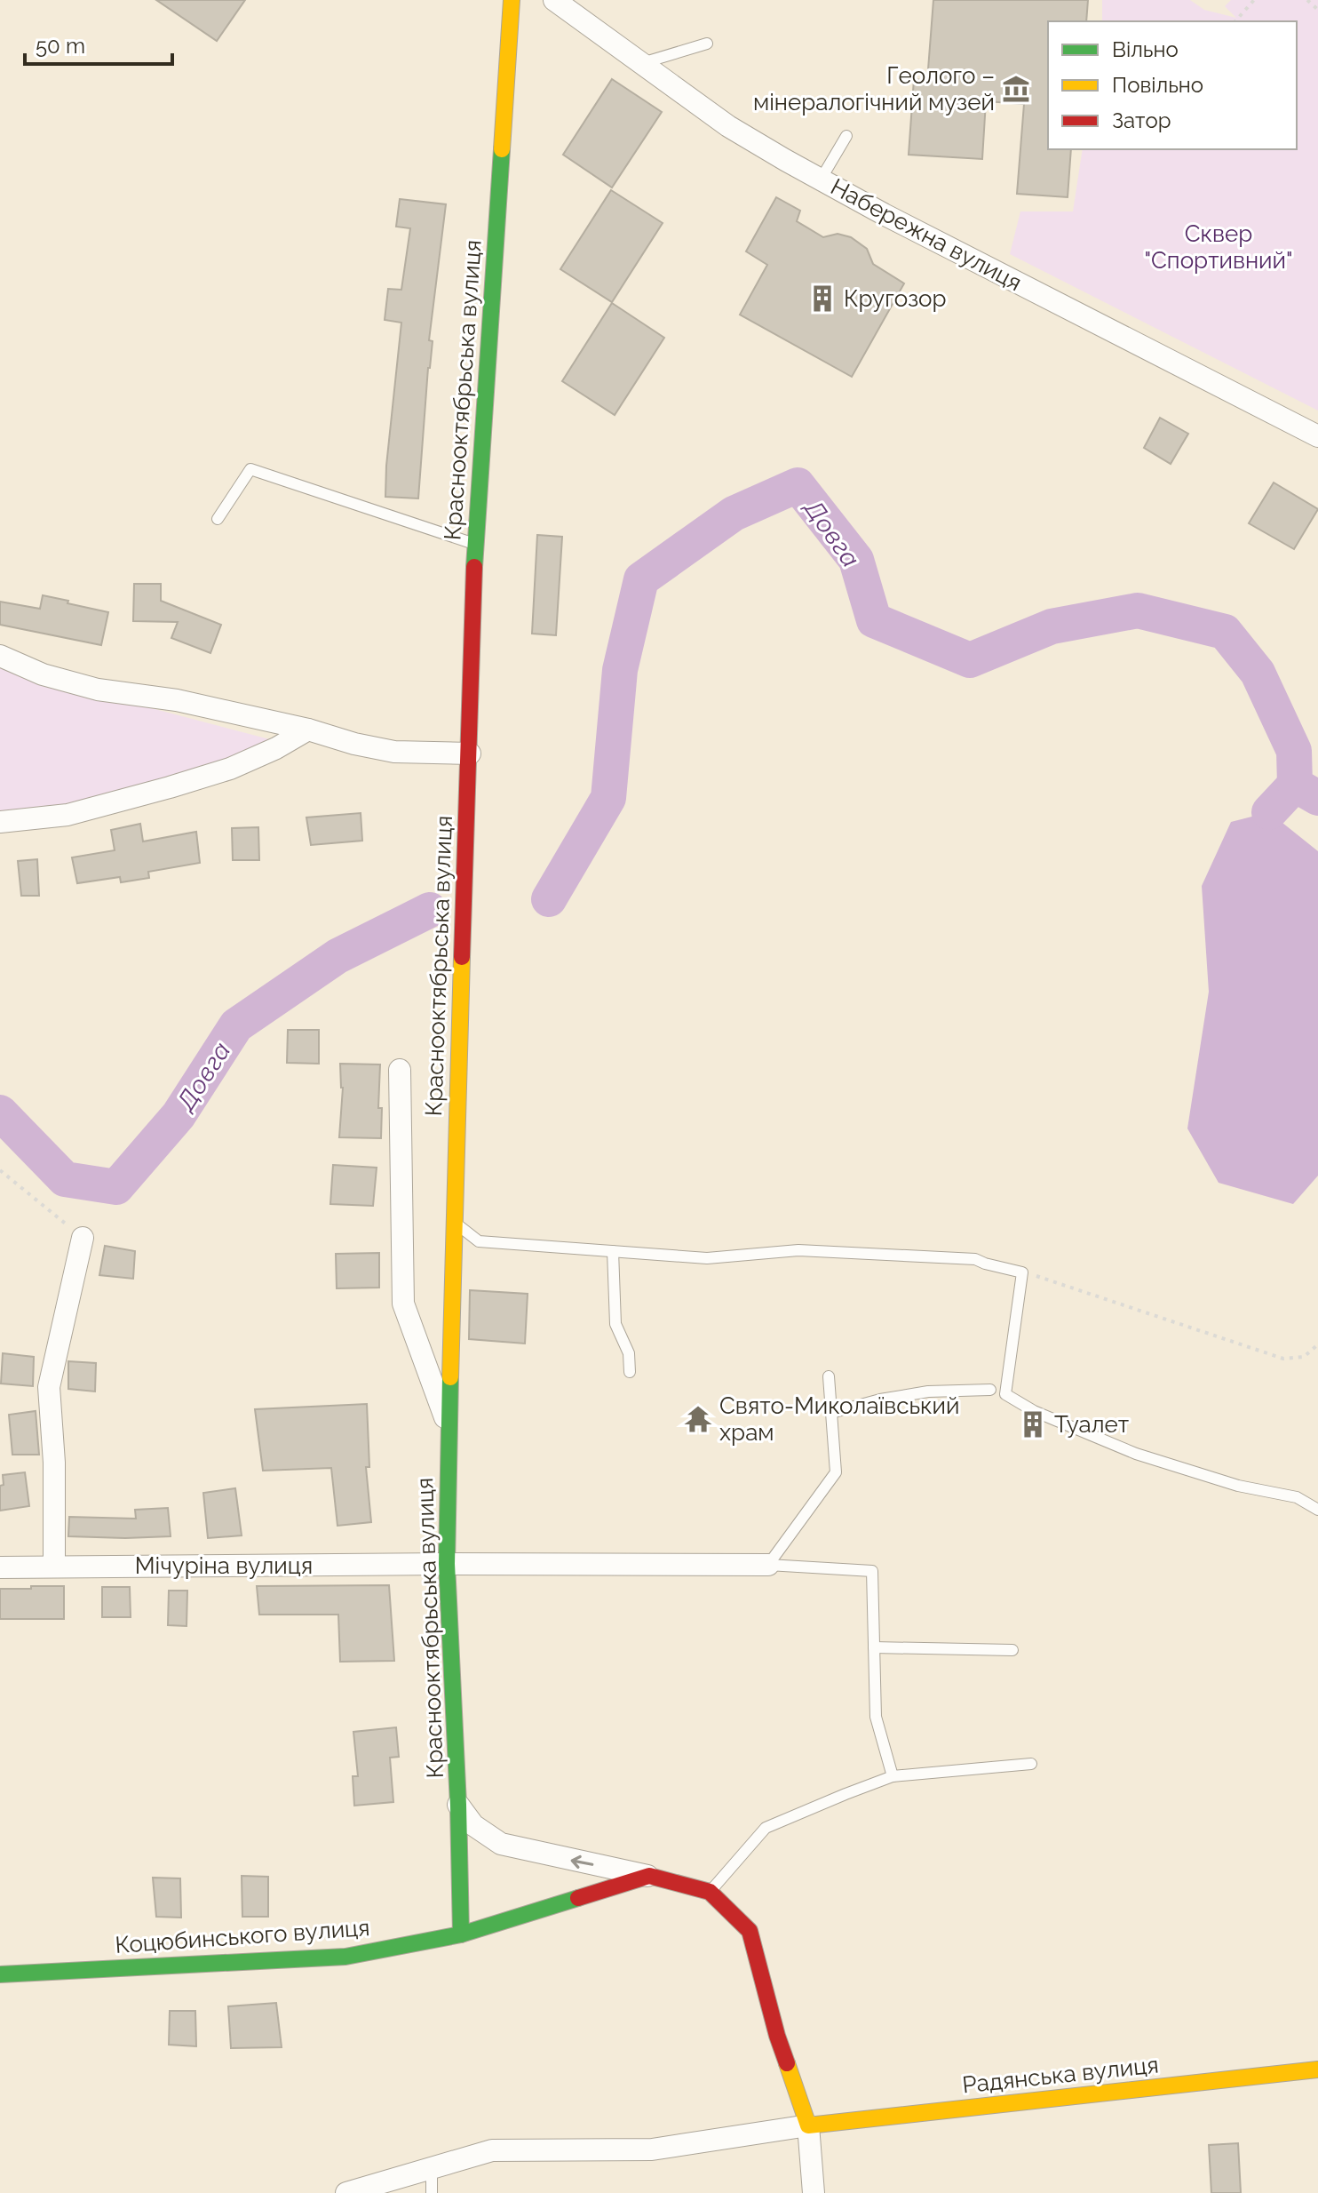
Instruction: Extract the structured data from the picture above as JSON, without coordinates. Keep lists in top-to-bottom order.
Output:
{
  "streets": {
    "street": [
      "Набережна вулиця",
      "Краснооктябрьська вулиця",
      "Мічуріна вулиця",
      "Коцюбинського вулиця",
      "Радянська вулиця"
    ]
  },
  "crossings": [
    ["Краснооктябрьська вулиця", "Мічуріна вулиця"],
    ["Краснооктябрьська вулиця", "Коцюбинського вулиця"]
  ],
  "water": ["Довга"],
  "parks": ["Сквер \"Спортивний\""],
  "places": {
    "museum": ["Геолого – мінералогічний музей"],
    "building": ["Кругозор", "Туалет"],
    "temple": ["Свято-Миколаївський храм"]
  },
  "legend": ["Вільно", "Повільно", "Затор"],
  "scale_bar": "50 m"
}
